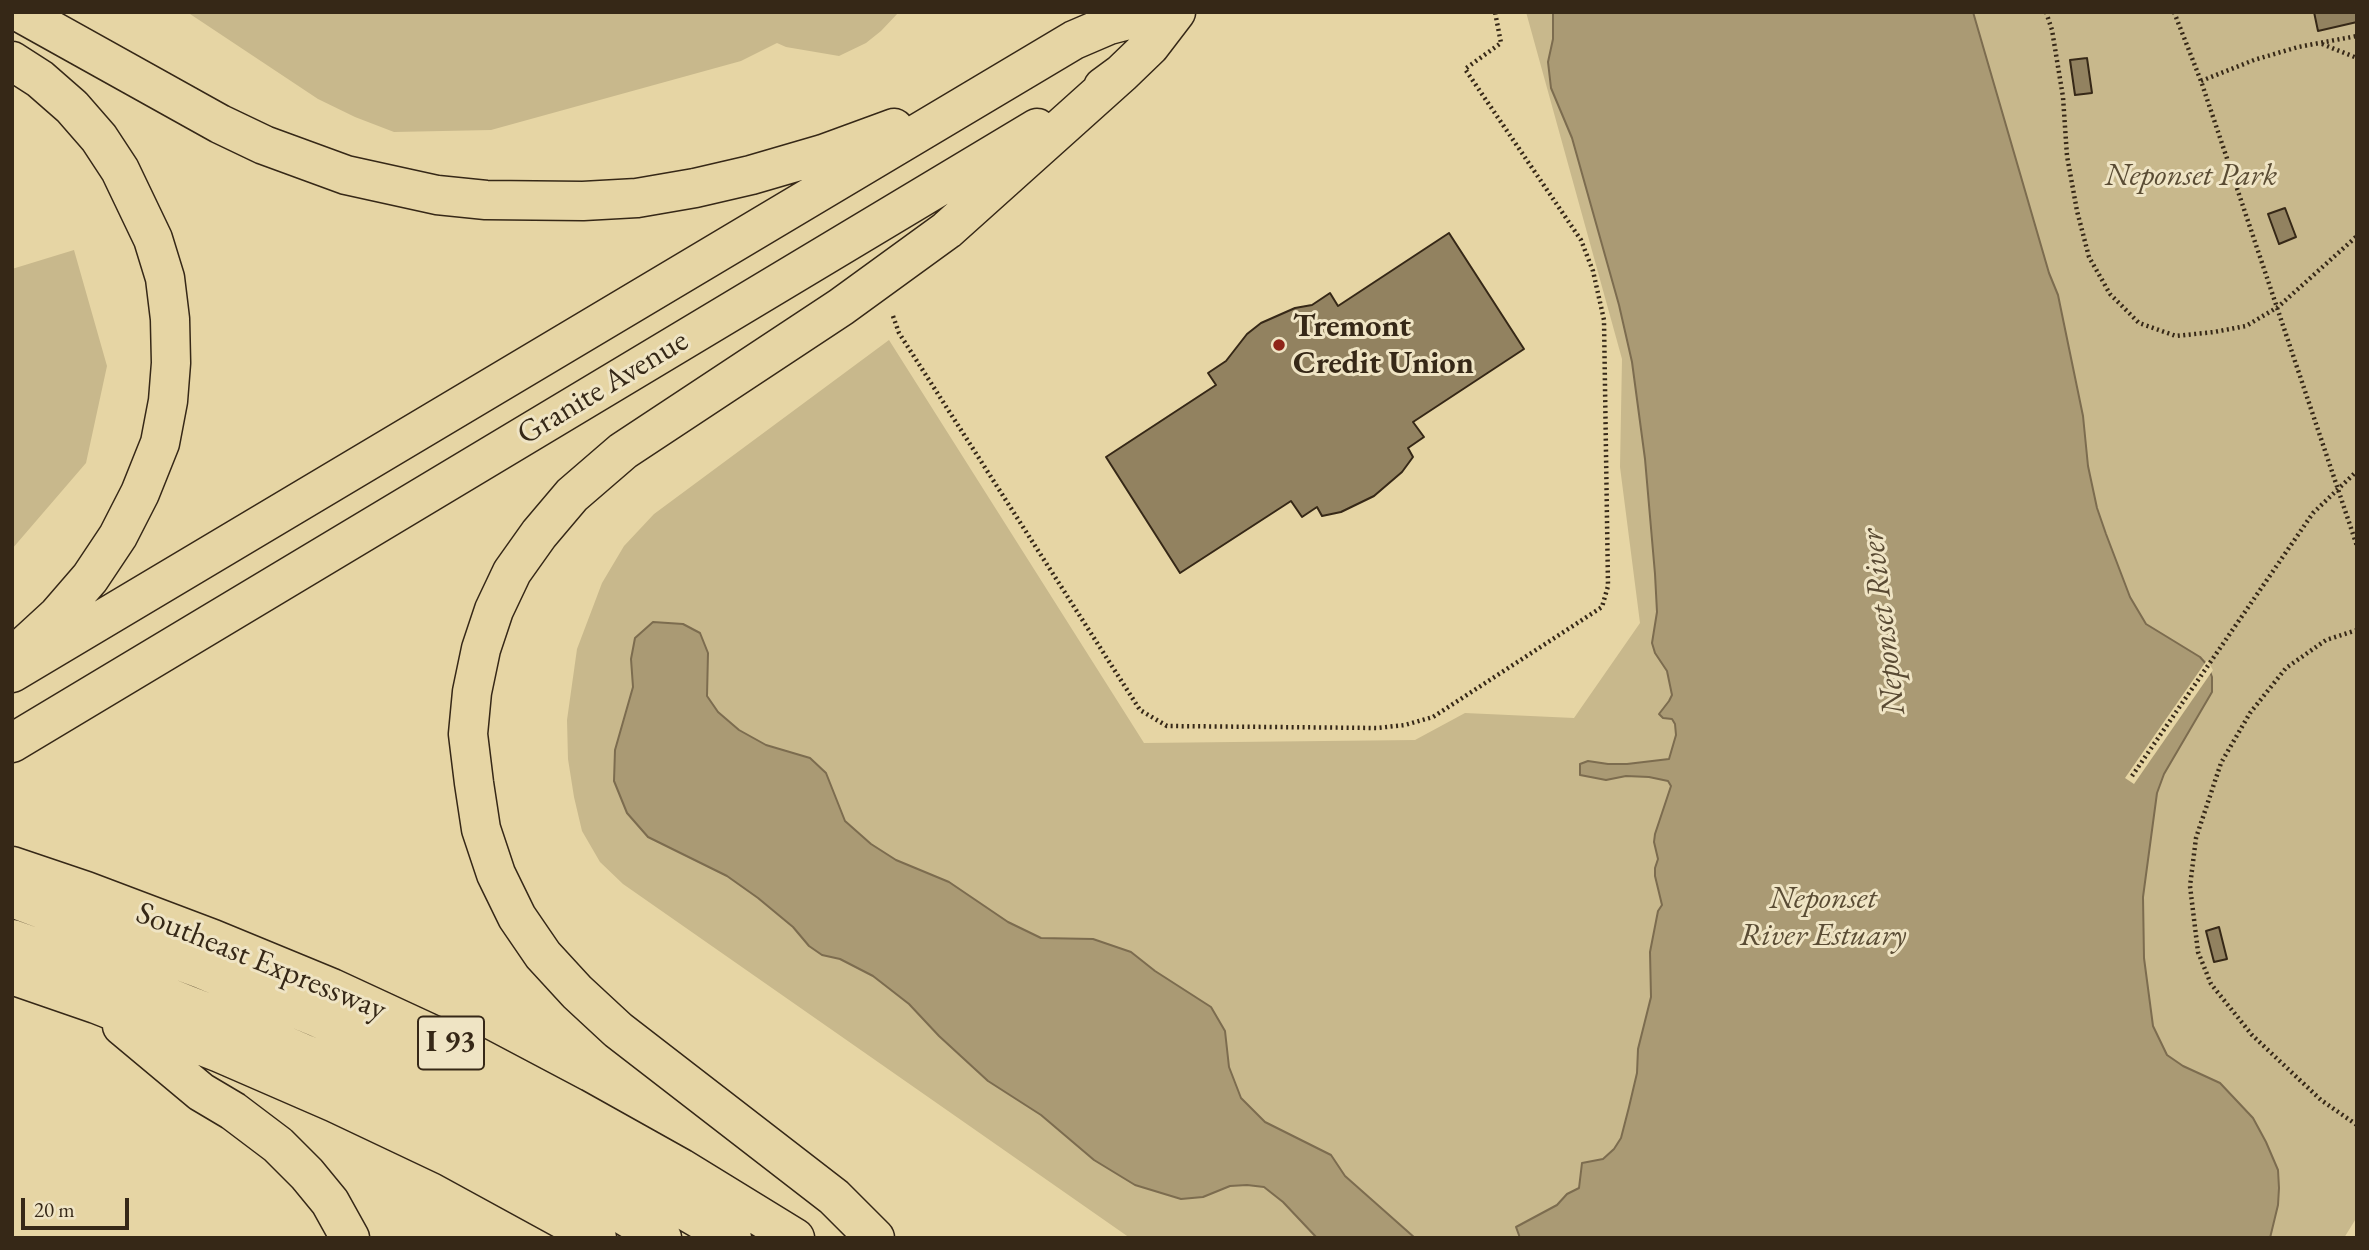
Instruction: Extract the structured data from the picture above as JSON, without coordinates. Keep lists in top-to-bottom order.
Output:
{
  "streets": {
    "highway": ["Granite Avenue", "Southeast Expressway", "I 93"]
  },
  "water": ["Neponset River"],
  "parks": ["Neponset Park", "Neponset River Estuary"],
  "places": ["Tremont Credit Union"],
  "scale_bar": "20 m"
}
